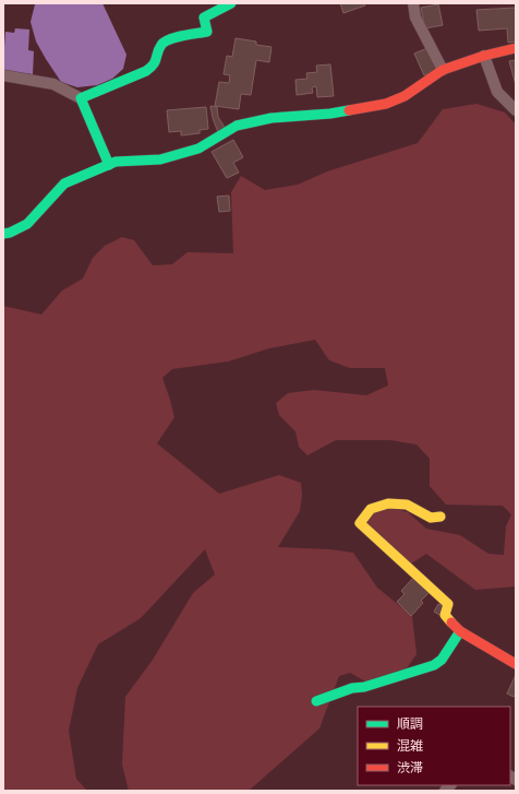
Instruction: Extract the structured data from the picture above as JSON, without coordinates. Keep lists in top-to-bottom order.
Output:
{
  "legend": ["順調", "混雑", "渋滞"]
}
